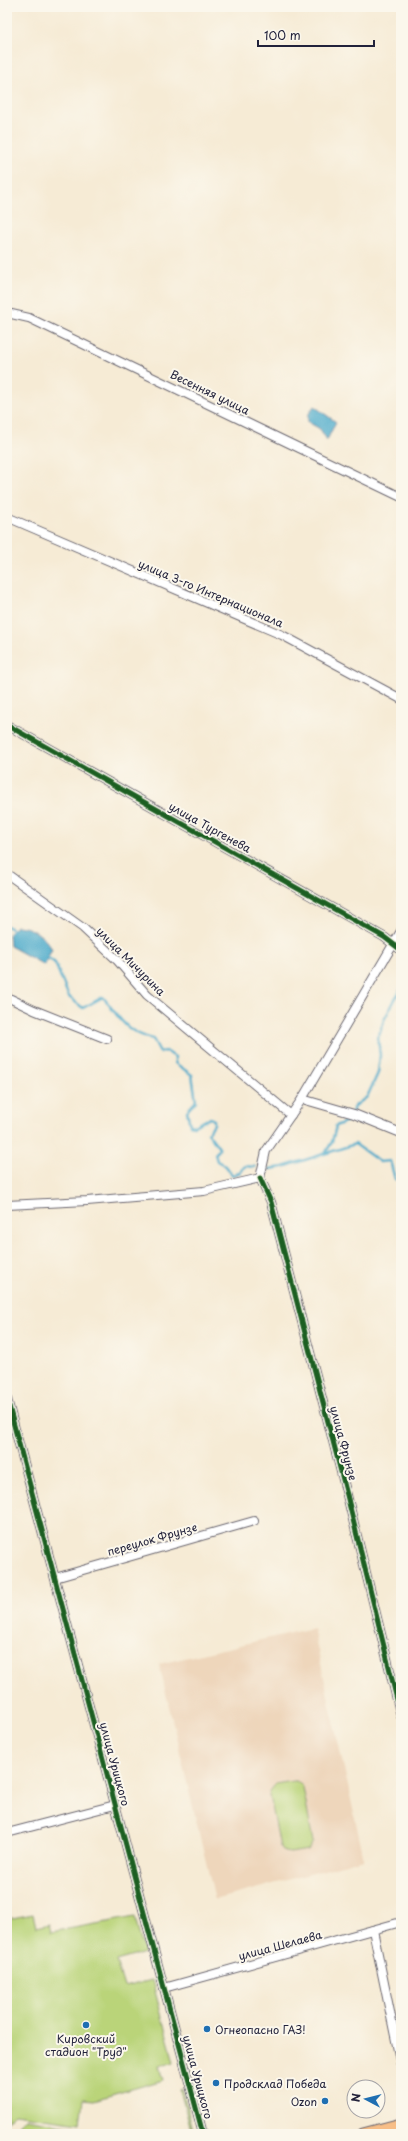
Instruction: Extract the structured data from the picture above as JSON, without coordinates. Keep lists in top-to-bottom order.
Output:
{
  "streets": {
    "street": [
      "Весенняя улица",
      "улица 3-го Интернационала",
      "улица Тургенева",
      "улица Мичурина",
      "улица Фрунзе",
      "переулок Фрунзе",
      "улица Урицкого",
      "улица Шелаева"
    ]
  },
  "crossings": [
    ["переулок Фрунзе", "улица Урицкого"],
    ["улица Урицкого", "улица Шелаева"]
  ],
  "places": [
    "Кировский стадион \"Труд\"",
    "Огнеопасно ГАЗ!",
    "Продсклад Победа",
    "Ozon"
  ],
  "scale_bar": "100 m",
  "north": "left"
}
